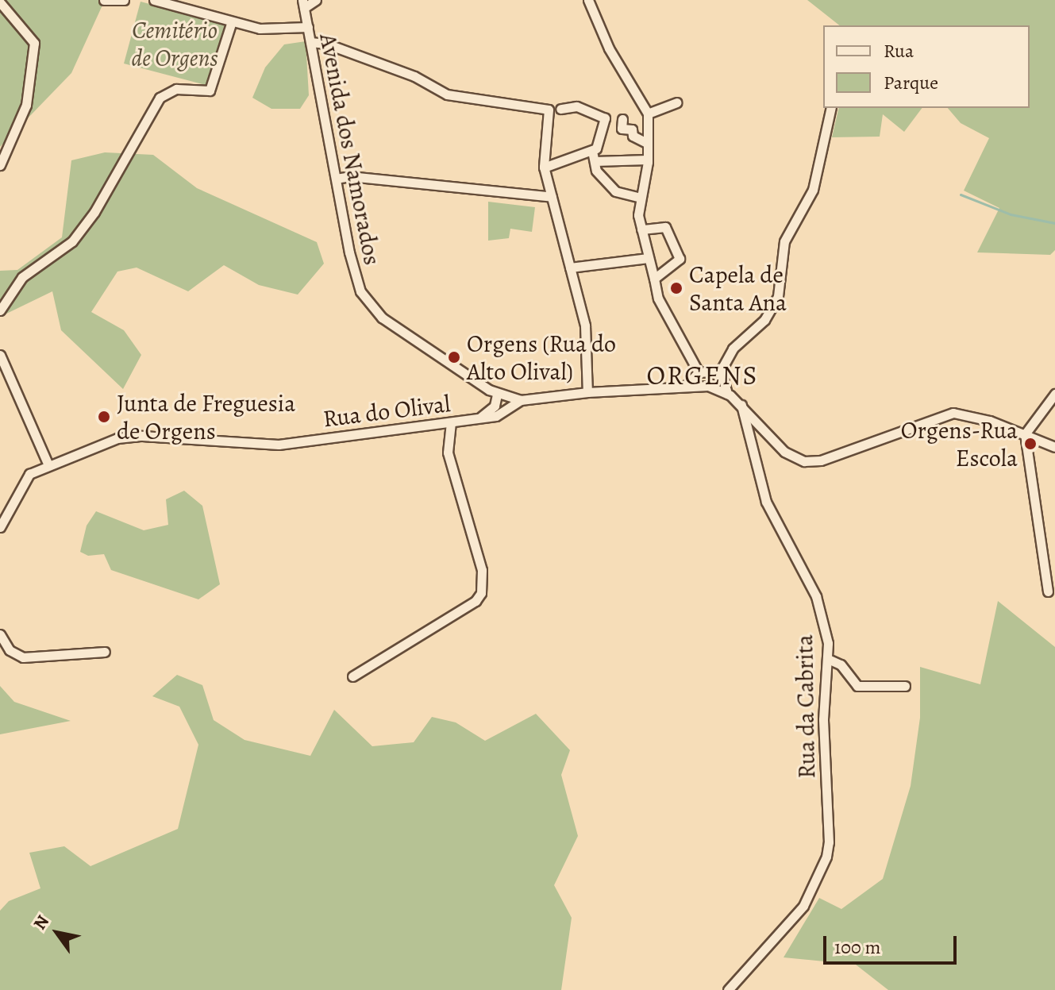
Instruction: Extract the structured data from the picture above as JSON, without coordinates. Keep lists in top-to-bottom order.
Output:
{
  "streets": {
    "street": ["Avenida dos Namorados", "Rua do Olival", "Rua da Cabrita"]
  },
  "crossings": [
    ["Avenida dos Namorados", "Rua do Olival"],
    ["Avenida dos Namorados", "Rua da Cabrita"]
  ],
  "districts": ["ORGENS"],
  "parks": ["Cemitério de Orgens"],
  "places": [
    "Capela de Santa Ana",
    "Orgens (Rua do Alto Olival)",
    "Junta de Freguesia de Orgens",
    "Orgens-Rua Escola"
  ],
  "legend": ["Rua", "Parque"],
  "scale_bar": "100 m",
  "north": "top left"
}
